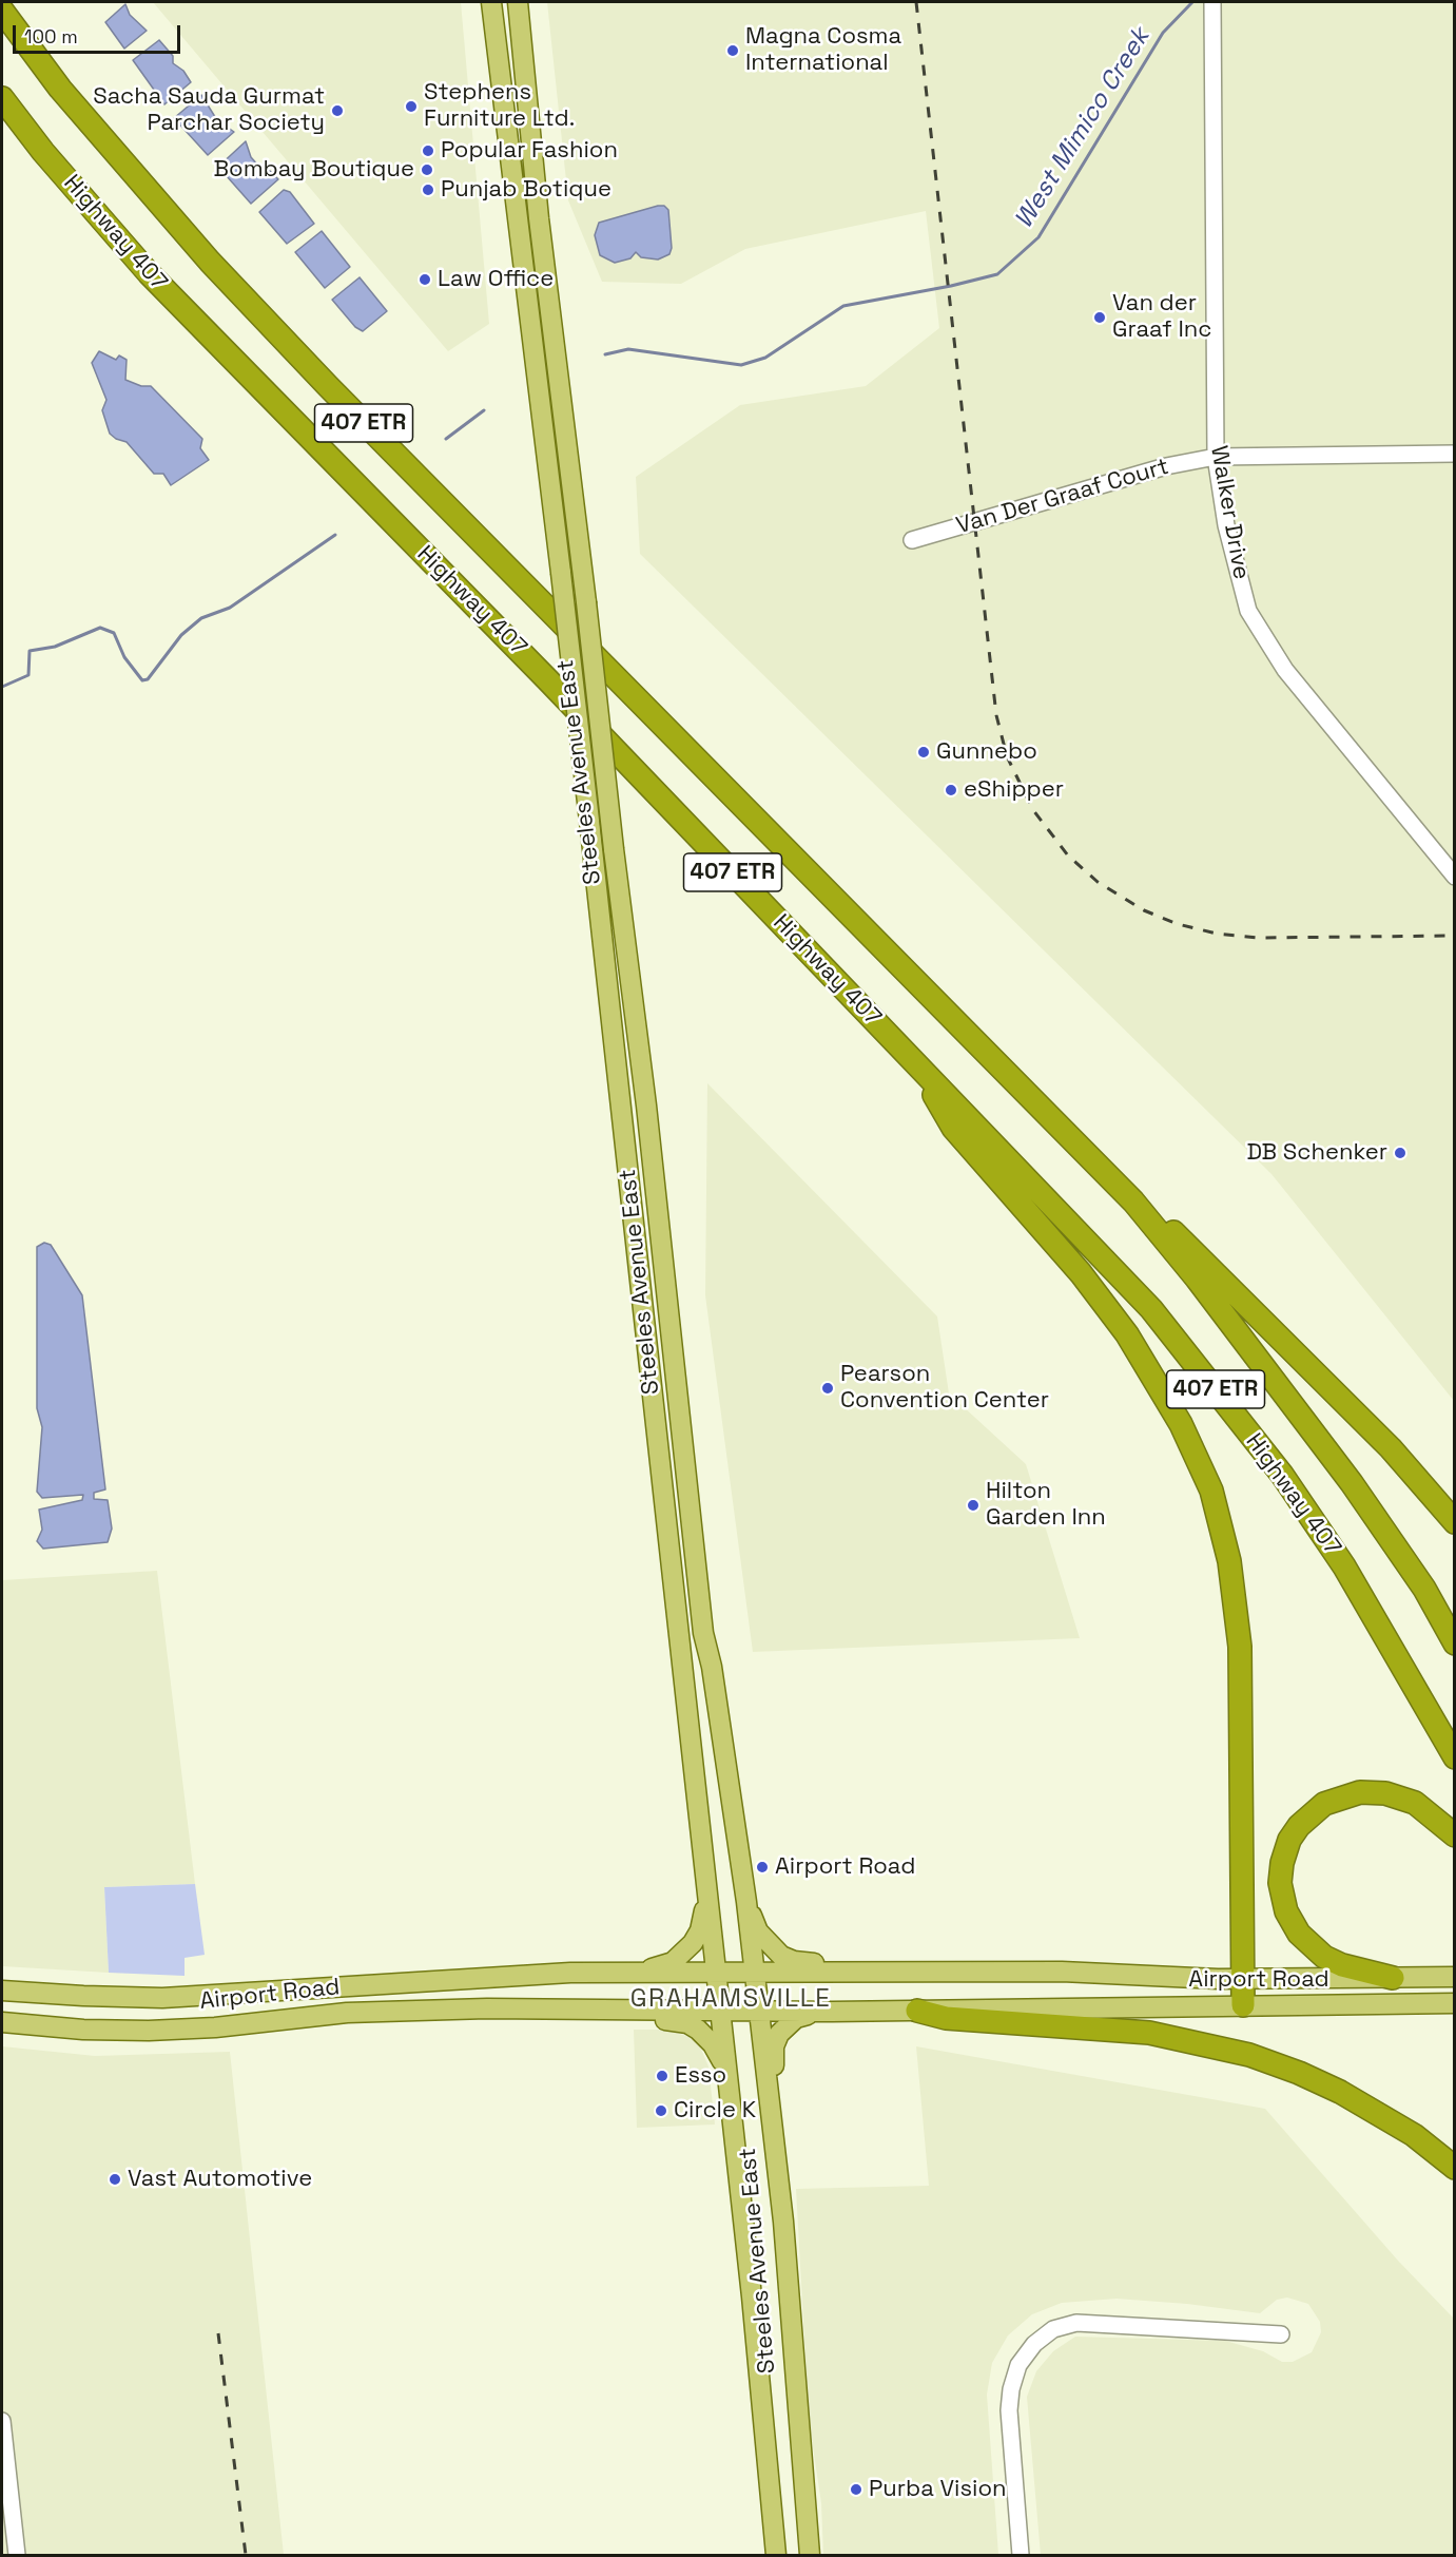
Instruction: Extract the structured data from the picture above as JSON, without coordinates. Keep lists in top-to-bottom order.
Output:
{
  "streets": {
    "highway": ["Highway 407", "407 ETR"],
    "main road": ["Steeles Avenue East", "Airport Road"],
    "street": ["Van Der Graaf Court", "Walker Drive"]
  },
  "crossings": [
    ["Van Der Graaf Court", "Walker Drive"],
    ["Steeles Avenue East", "Airport Road"]
  ],
  "districts": ["GRAHAMSVILLE"],
  "water": ["West Mimico Creek"],
  "places": [
    "Magna Cosma International",
    "Stephens Furniture Ltd.",
    "Sacha Sauda Gurmat Parchar Society",
    "Popular Fashion",
    "Bombay Boutique",
    "Punjab Botique",
    "Law Office",
    "Van der Graaf Inc",
    "Gunnebo",
    "eShipper",
    "DB Schenker",
    "Pearson Convention Center",
    "Hilton Garden Inn",
    "Airport Road",
    "Esso",
    "Circle K",
    "Vast Automotive",
    "Purba Vision"
  ],
  "scale_bar": "100 m"
}
